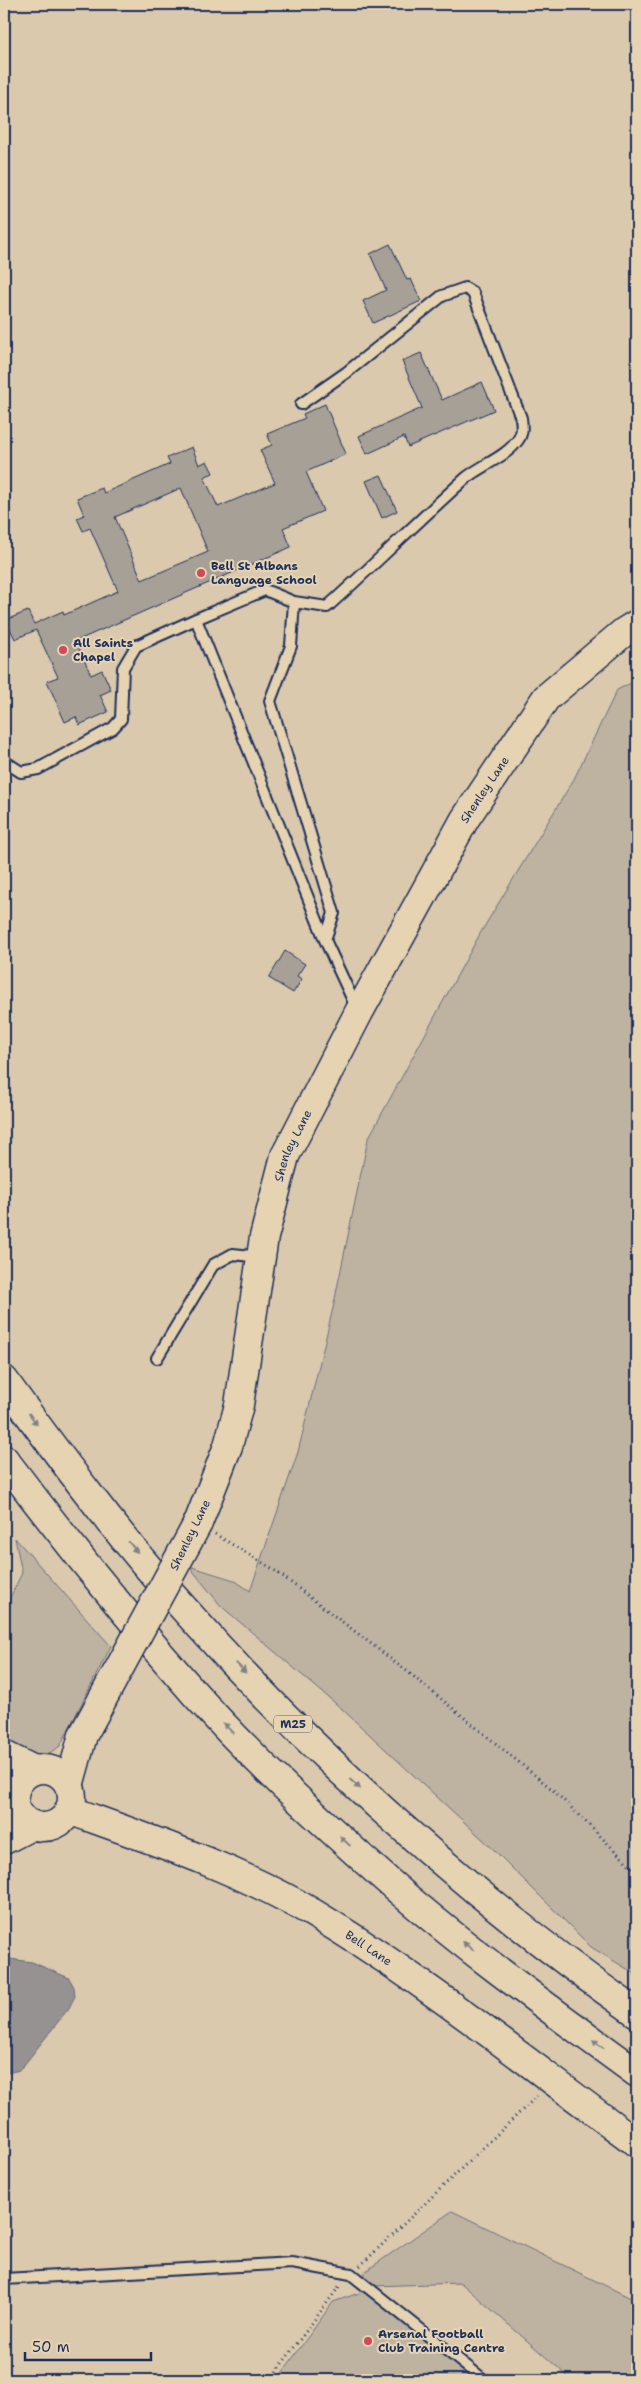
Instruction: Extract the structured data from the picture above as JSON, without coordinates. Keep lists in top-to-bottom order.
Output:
{
  "streets": {
    "main road": ["Shenley Lane", "M25", "Bell Lane"]
  },
  "crossings": [
    ["Shenley Lane", "Bell Lane"]
  ],
  "places": ["Bell St Albans Language School", "All Saints Chapel", "Arsenal Football Club Training Centre"],
  "scale_bar": "50 m"
}
